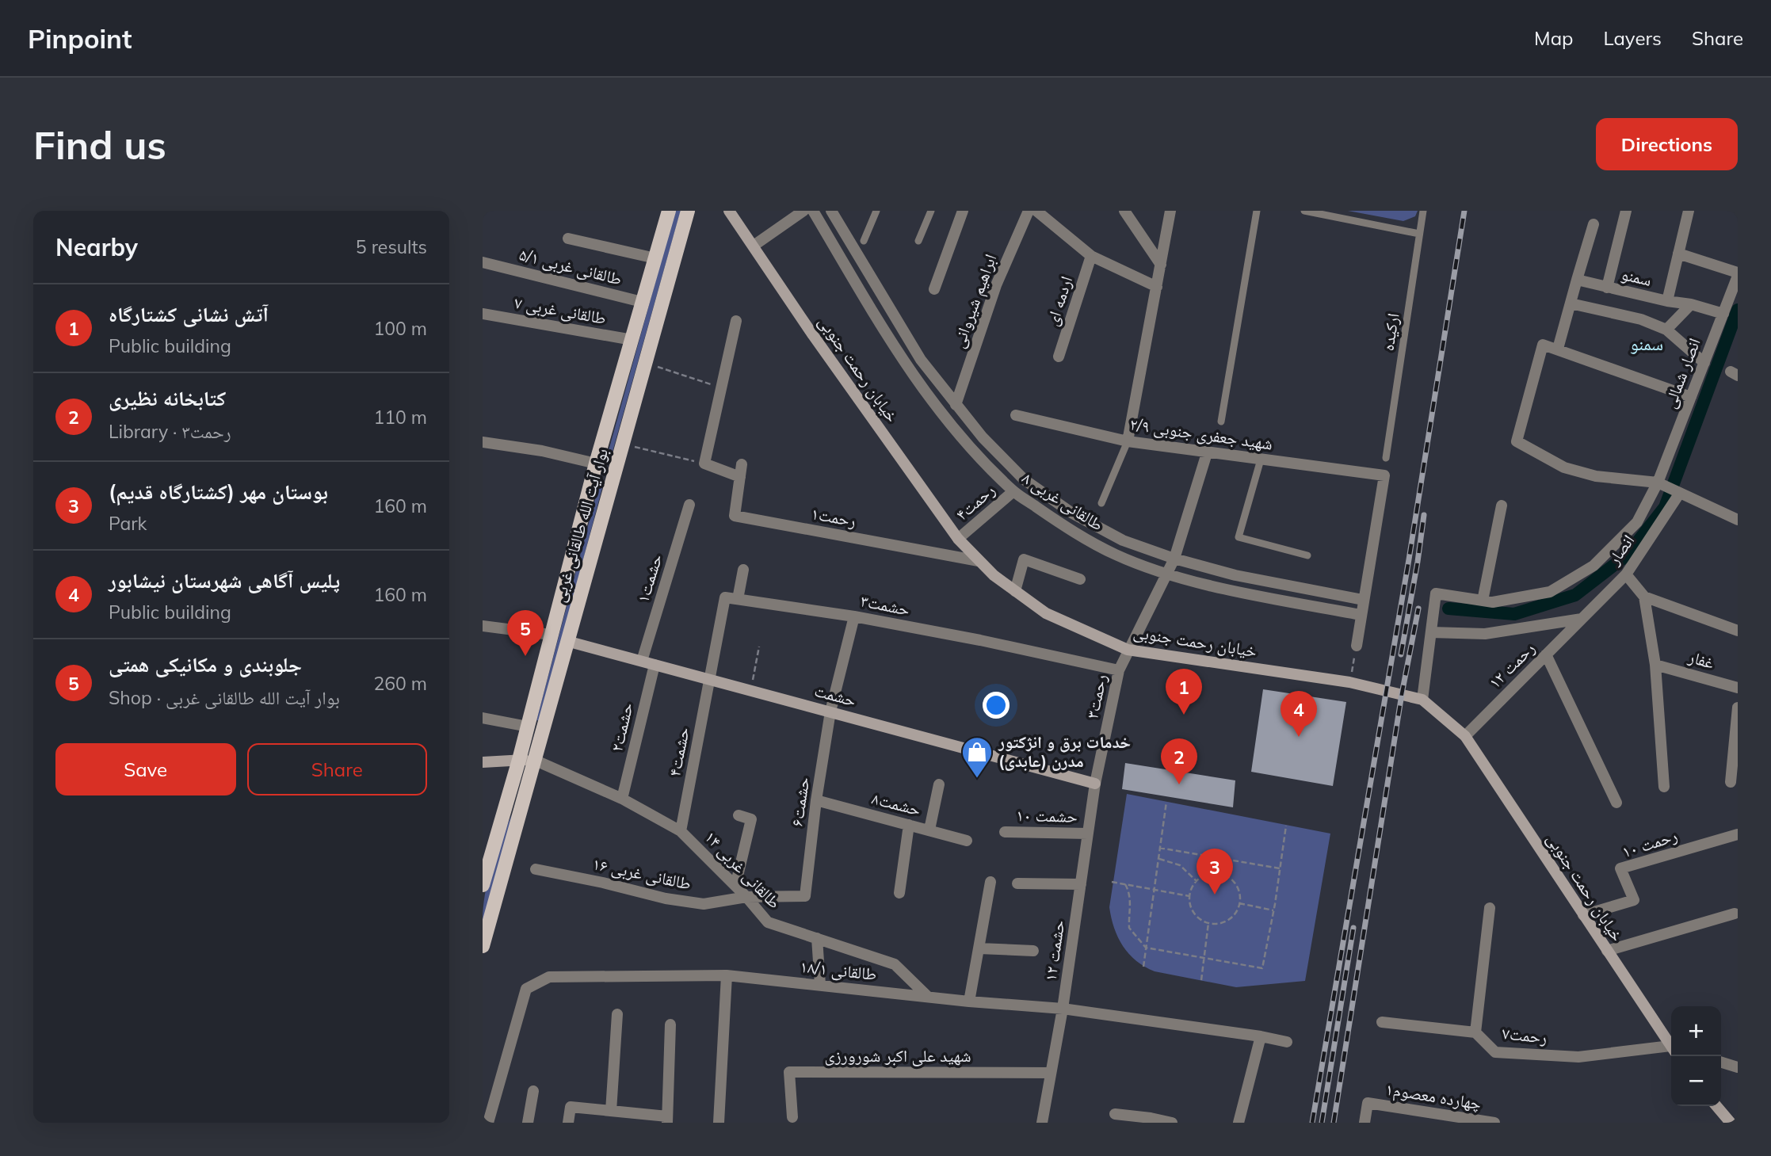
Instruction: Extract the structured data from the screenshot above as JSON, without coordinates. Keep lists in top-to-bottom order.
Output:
{
  "streets": {
    "main road": ["بوار آیت الله طالقانی غربی"],
    "street": [
      "طالقانی غربی ۵/۱",
      "سمنو",
      "ابراهیم شیروانی",
      "اردمه ای",
      "طالقانی غربی ۷",
      "خیابان رحمت جنوبی",
      "انصار شمالی",
      "شهید جعفری جنوبی ۲/۹",
      "طالقانی غربی ۸",
      "رحمت۴",
      "رحمت۱",
      "انصار",
      "حشمت۱",
      "حشمت۳",
      "غفار",
      "رحمت ۱۲",
      "حشمت",
      "رحمت۳",
      "حشمت۲",
      "حشمت۴",
      "حشمت۶",
      "حشمت۸",
      "حشمت ۱۰",
      "رحمت ۱۰",
      "طالقانی غربی ۱۴",
      "طالقانی غربی ۱۶",
      "حشمت ۱۲",
      "طالقانی ۱۸/۱",
      "رحمت۷",
      "شهید علی اکبر شورورزی",
      "چهارده معصوم۱"
    ],
    "lane": ["ارکیده"]
  },
  "crossings": [
    ["طالقانی غربی ۵/۱", "بوار آیت الله طالقانی غربی"],
    ["ابراهیم شیروانی", "طالقانی غربی ۸"],
    ["طالقانی غربی ۷", "بوار آیت الله طالقانی غربی"],
    ["خیابان رحمت جنوبی", "رحمت۴"],
    ["خیابان رحمت جنوبی", "رحمت۱"],
    ["خیابان رحمت جنوبی", "رحمت ۱۲"],
    ["خیابان رحمت جنوبی", "رحمت۳"],
    ["خیابان رحمت جنوبی", "رحمت ۱۰"],
    ["شهید جعفری جنوبی ۲/۹", "طالقانی غربی ۸"],
    ["شهید جعفری جنوبی ۲/۹", "رحمت۳"],
    ["طالقانی غربی ۸", "رحمت۴"],
    ["طالقانی غربی ۸", "رحمت۳"],
    ["بوار آیت الله طالقانی غربی", "حشمت"],
    ["بوار آیت الله طالقانی غربی", "طالقانی غربی ۱۴"],
    ["انصار", "رحمت ۱۲"],
    ["حشمت۱", "حشمت"],
    ["حشمت۳", "رحمت۳"],
    ["حشمت۳", "حشمت۶"],
    ["حشمت", "رحمت۳"],
    ["حشمت", "حشمت۲"],
    ["حشمت", "حشمت۴"],
    ["حشمت", "حشمت۶"],
    ["حشمت", "حشمت ۱۲"],
    ["رحمت۳", "حشمت ۱۲"],
    ["حشمت۲", "طالقانی غربی ۱۴"],
    ["حشمت۴", "طالقانی غربی ۱۴"],
    ["حشمت۶", "حشمت۸"],
    ["حشمت۶", "طالقانی غربی ۱۶"],
    ["حشمت ۱۰", "حشمت ۱۲"],
    ["طالقانی غربی ۱۴", "طالقانی غربی ۱۶"],
    ["طالقانی غربی ۱۴", "طالقانی ۱۸/۱"],
    ["حشمت ۱۲", "طالقانی ۱۸/۱"],
    ["حشمت ۱۲", "شهید علی اکبر شورورزی"]
  ],
  "districts": ["سمنو"],
  "places": {
    "shop": ["خدمات برق و انژکتور مدرن (عابدی)"]
  },
  "page": {
    "header": "Pinpoint",
    "nav": ["Map", "Layers", "Share"],
    "buttons": [
      "Directions",
      ["Save", "Share"]
    ],
    "title": "Find us",
    "heading": ["Nearby", "5 results"],
    "list": [
      {
        "mark": "1",
        "name": "آتش نشانی کشتارگاه",
        "note": "Public building",
        "value": "100 m"
      },
      {
        "mark": "2",
        "name": "کتابخانه نظیری",
        "note": "Library · رحمت۳",
        "value": "110 m"
      },
      {
        "mark": "3",
        "name": "(بوستان مهر (کشتارگاه قدیم",
        "note": "Park",
        "value": "160 m"
      },
      {
        "mark": "4",
        "name": "پلیس آگاهی شهرستان نیشابور",
        "note": "Public building",
        "value": "160 m"
      },
      {
        "mark": "5",
        "name": "جلوبندی و مکانیکی همتی",
        "note": "Shop · بوار آیت الله طالقانی غربی",
        "value": "260 m"
      }
    ],
    "pins": [
      "5",
      "1",
      "4",
      "2",
      "3"
    ],
    "map_buttons": ["+", "−"]
  }
}
